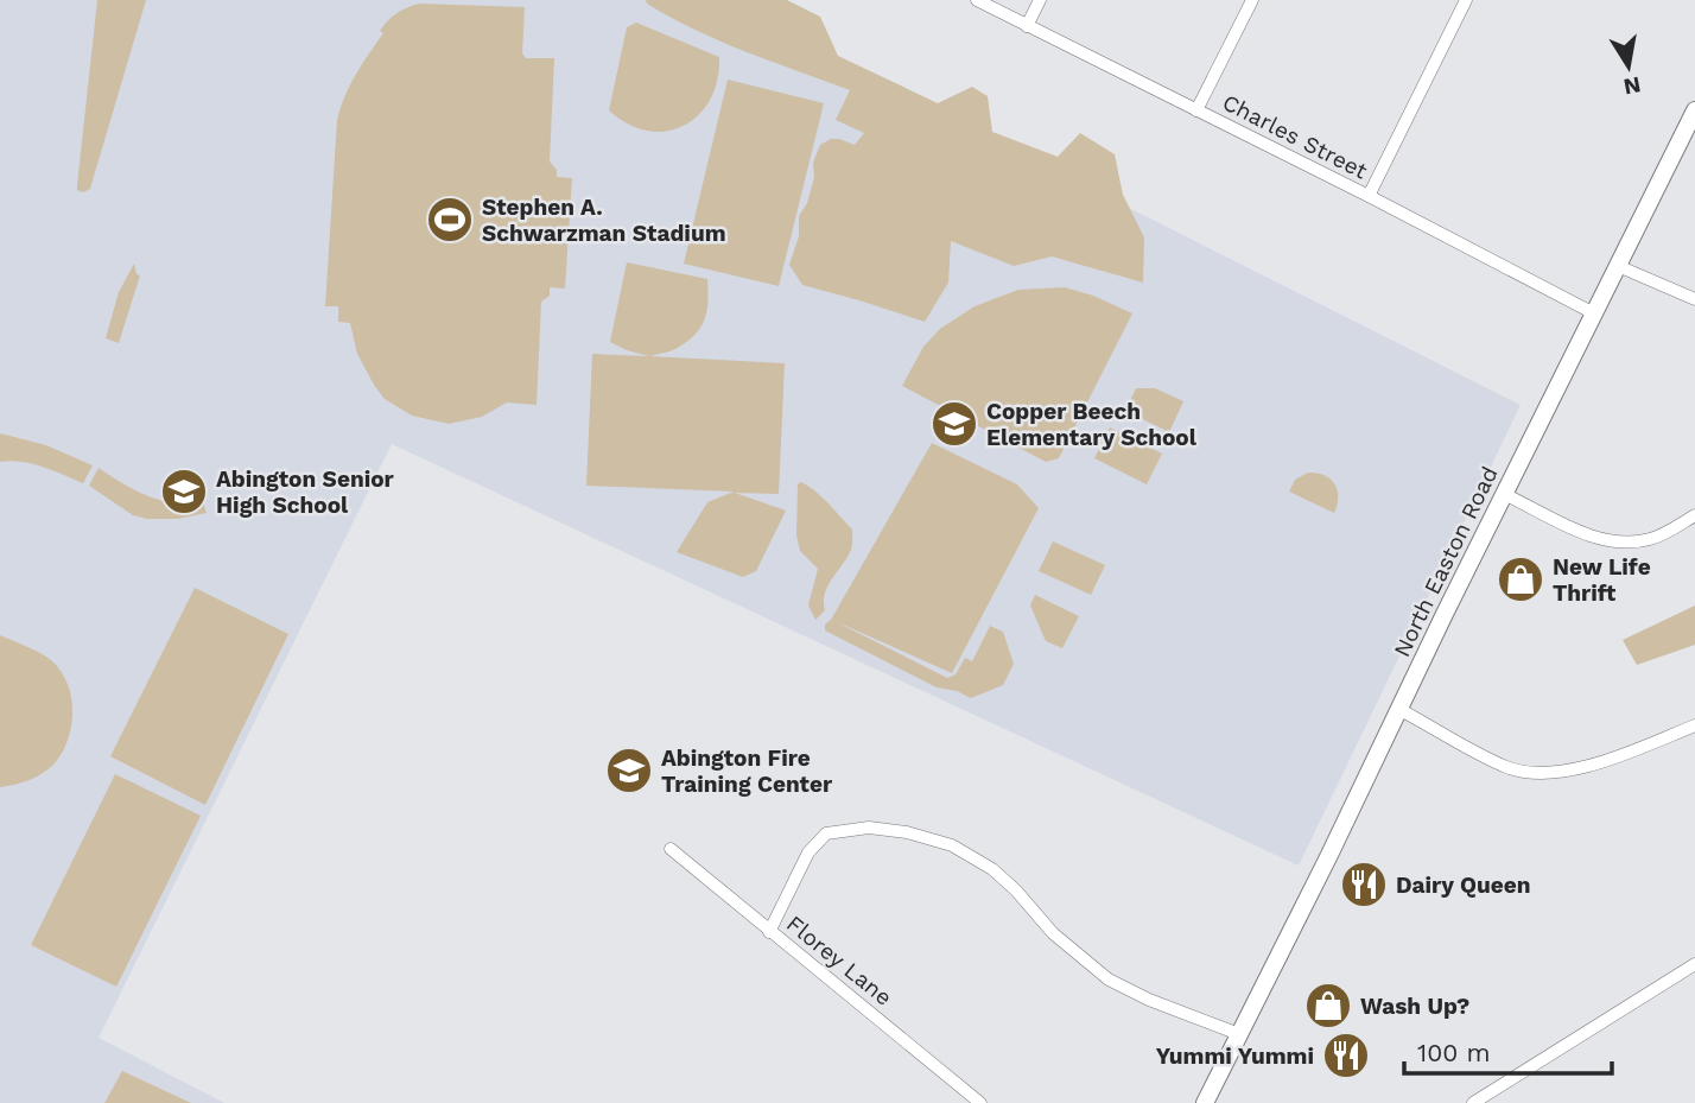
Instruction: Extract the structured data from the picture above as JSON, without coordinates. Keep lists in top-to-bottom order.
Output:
{
  "streets": {
    "main road": ["North Easton Road"],
    "street": ["Charles Street", "Florey Lane"]
  },
  "crossings": [
    ["Charles Street", "North Easton Road"]
  ],
  "places": {
    "sports": ["Stephen A. Schwarzman Stadium"],
    "school or university": ["Copper Beech Elementary School", "Abington Senior High School", "Abington Fire Training Center"],
    "shop": ["New Life Thrift", "Wash Up?"],
    "restaurant": ["Dairy Queen", "Yummi Yummi"]
  },
  "scale_bar": "100 m",
  "north": "bottom"
}
